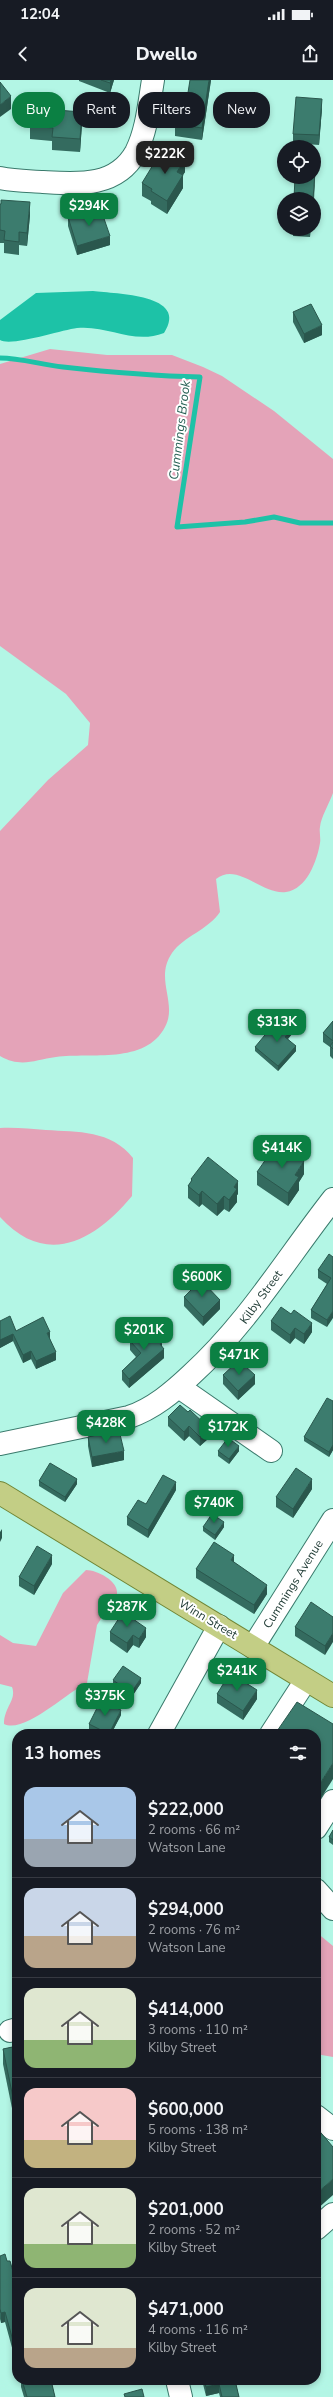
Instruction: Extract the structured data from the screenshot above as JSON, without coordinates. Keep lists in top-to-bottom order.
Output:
{
  "streets": {
    "main road": ["Winn Street"],
    "street": ["Kilby Street", "Cummings Avenue"]
  },
  "crossings": [
    ["Cummings Avenue", "Winn Street"]
  ],
  "water": ["Cummings Brook"],
  "page": {
    "status": "12:04",
    "header": "Dwello",
    "chip": [
      "Buy",
      "Rent",
      "Filters",
      "New"
    ],
    "price": [
      "$222K",
      "$294K",
      "$313K",
      "$414K",
      "$600K",
      "$201K",
      "$471K",
      "$428K",
      "$172K",
      "$740K",
      "$287K",
      "$241K",
      "$375K"
    ],
    "heading": "13 homes",
    "list": [
      {
        "name": "$222,000",
        "note": "2 rooms · 66 m² · Watson Lane"
      },
      {
        "name": "$294,000",
        "note": "2 rooms · 76 m² · Watson Lane"
      },
      {
        "name": "$414,000",
        "note": "3 rooms · 110 m² · Kilby Street"
      },
      {
        "name": "$600,000",
        "note": "5 rooms · 138 m² · Kilby Street"
      },
      {
        "name": "$201,000",
        "note": "2 rooms · 52 m² · Kilby Street"
      },
      {
        "name": "$471,000",
        "note": "4 rooms · 116 m² · Kilby Street"
      }
    ]
  }
}
